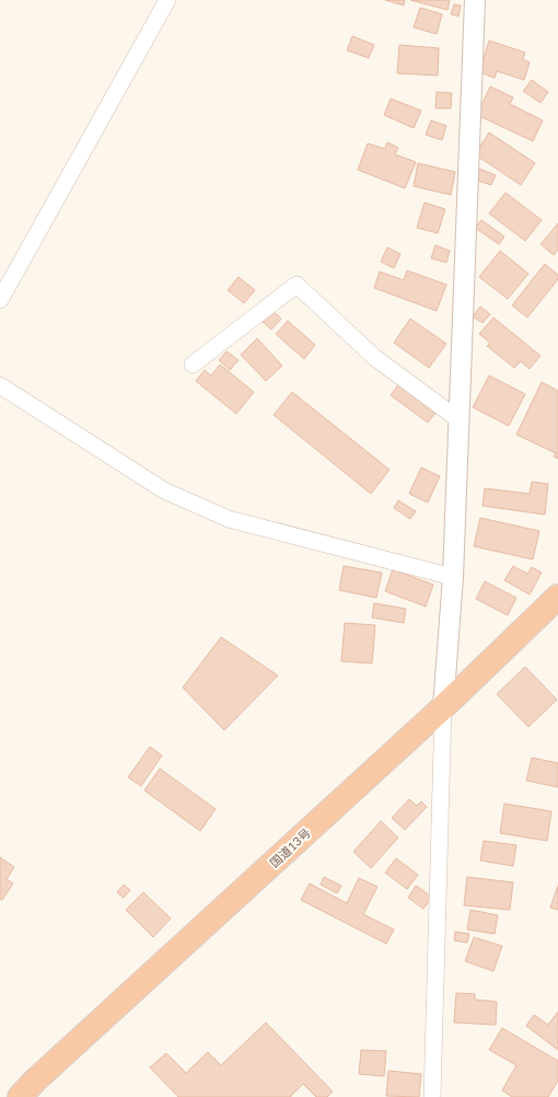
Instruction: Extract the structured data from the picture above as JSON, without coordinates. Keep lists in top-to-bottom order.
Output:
{
  "streets": {
    "highway": ["国道13号"]
  }
}
